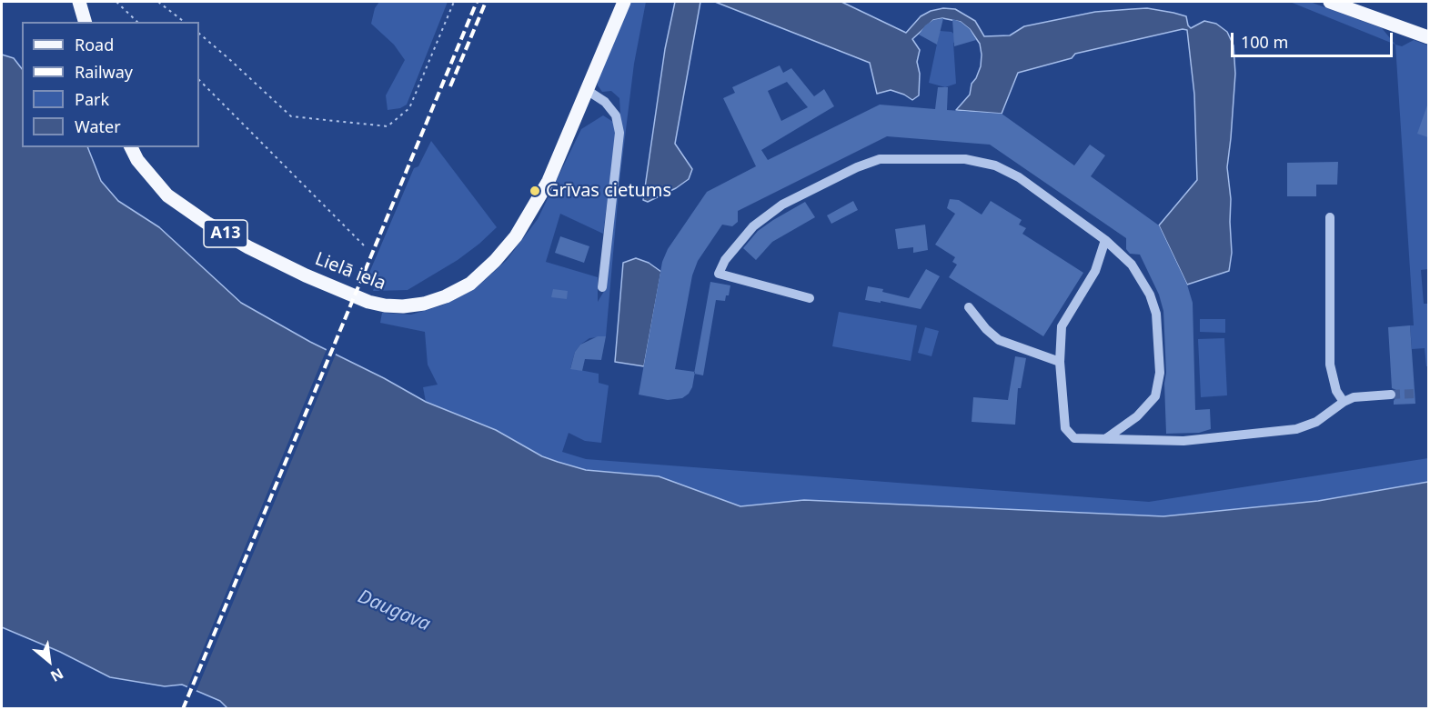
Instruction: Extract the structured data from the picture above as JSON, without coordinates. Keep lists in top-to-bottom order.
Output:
{
  "streets": {
    "main road": ["A13", "Lielā iela"]
  },
  "water": ["Daugava"],
  "places": ["Grīvas cietums"],
  "legend": [
    "Road",
    "Railway",
    "Park",
    "Water"
  ],
  "scale_bar": "100 m",
  "north": "bottom right"
}
